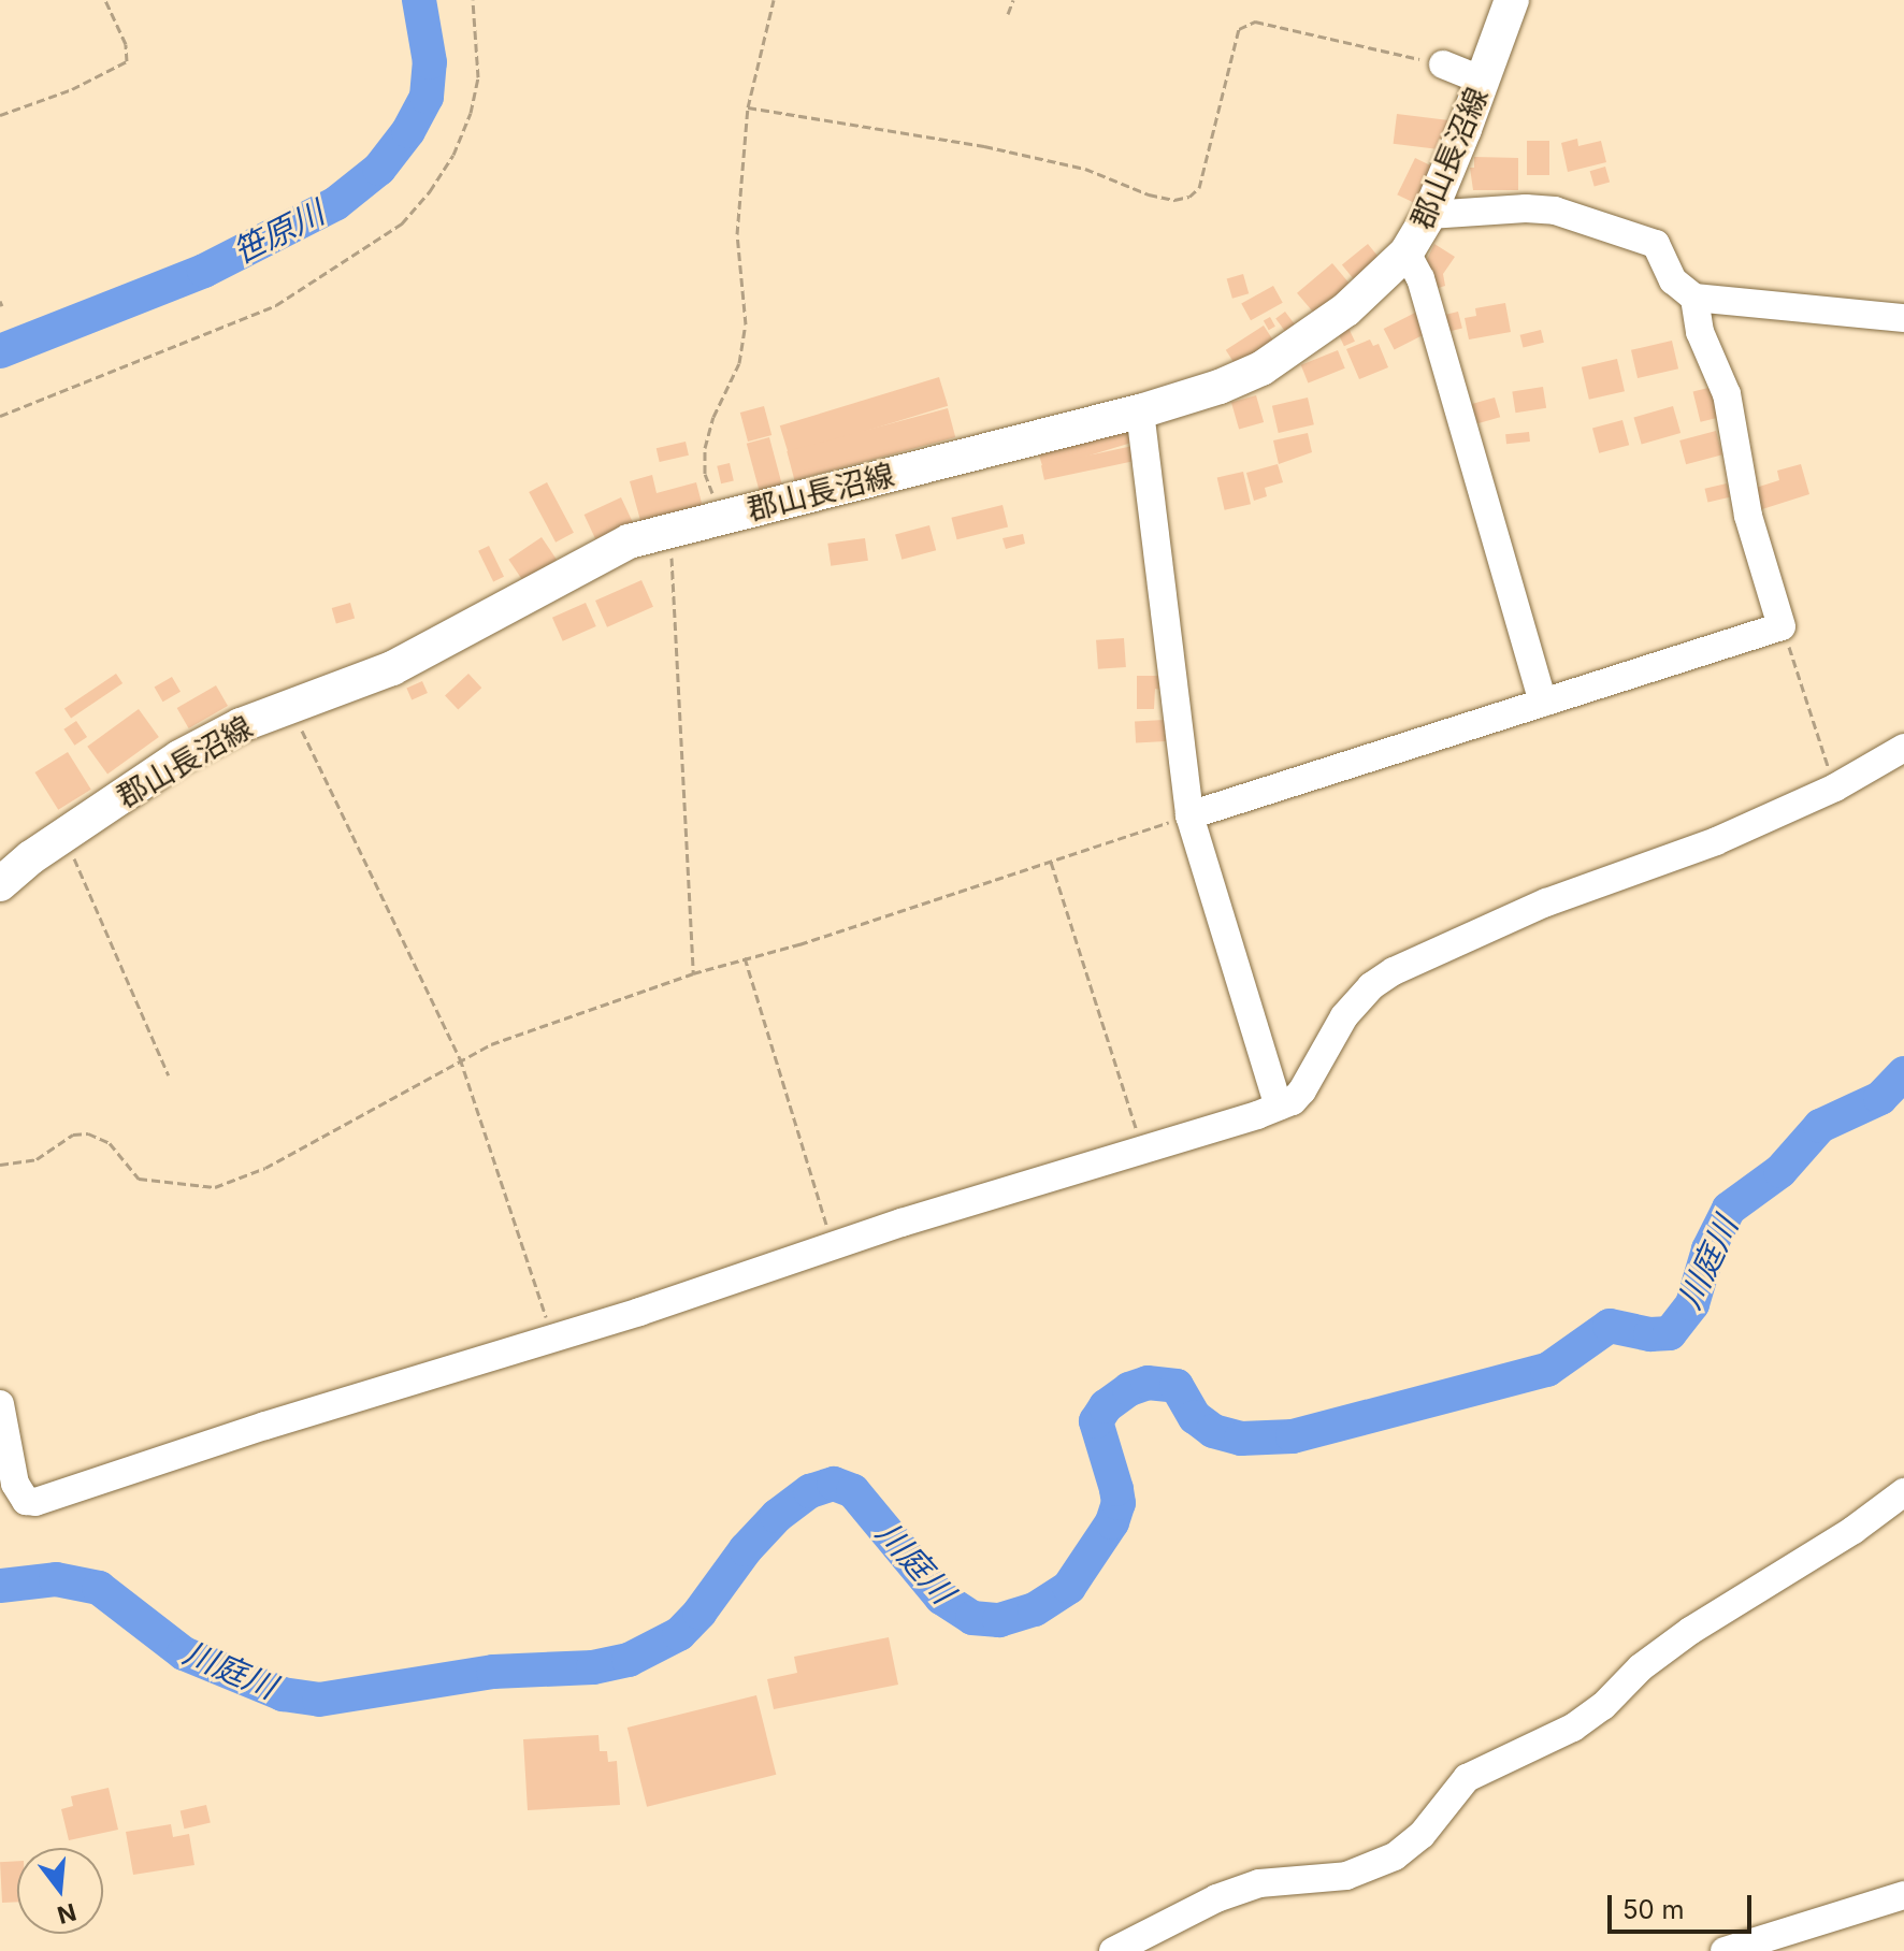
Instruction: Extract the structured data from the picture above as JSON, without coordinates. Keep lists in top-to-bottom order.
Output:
{
  "streets": {
    "main road": ["郡山長沼線"]
  },
  "water": ["笹原川", "川庭川"],
  "scale_bar": "50 m",
  "north": "bottom"
}
